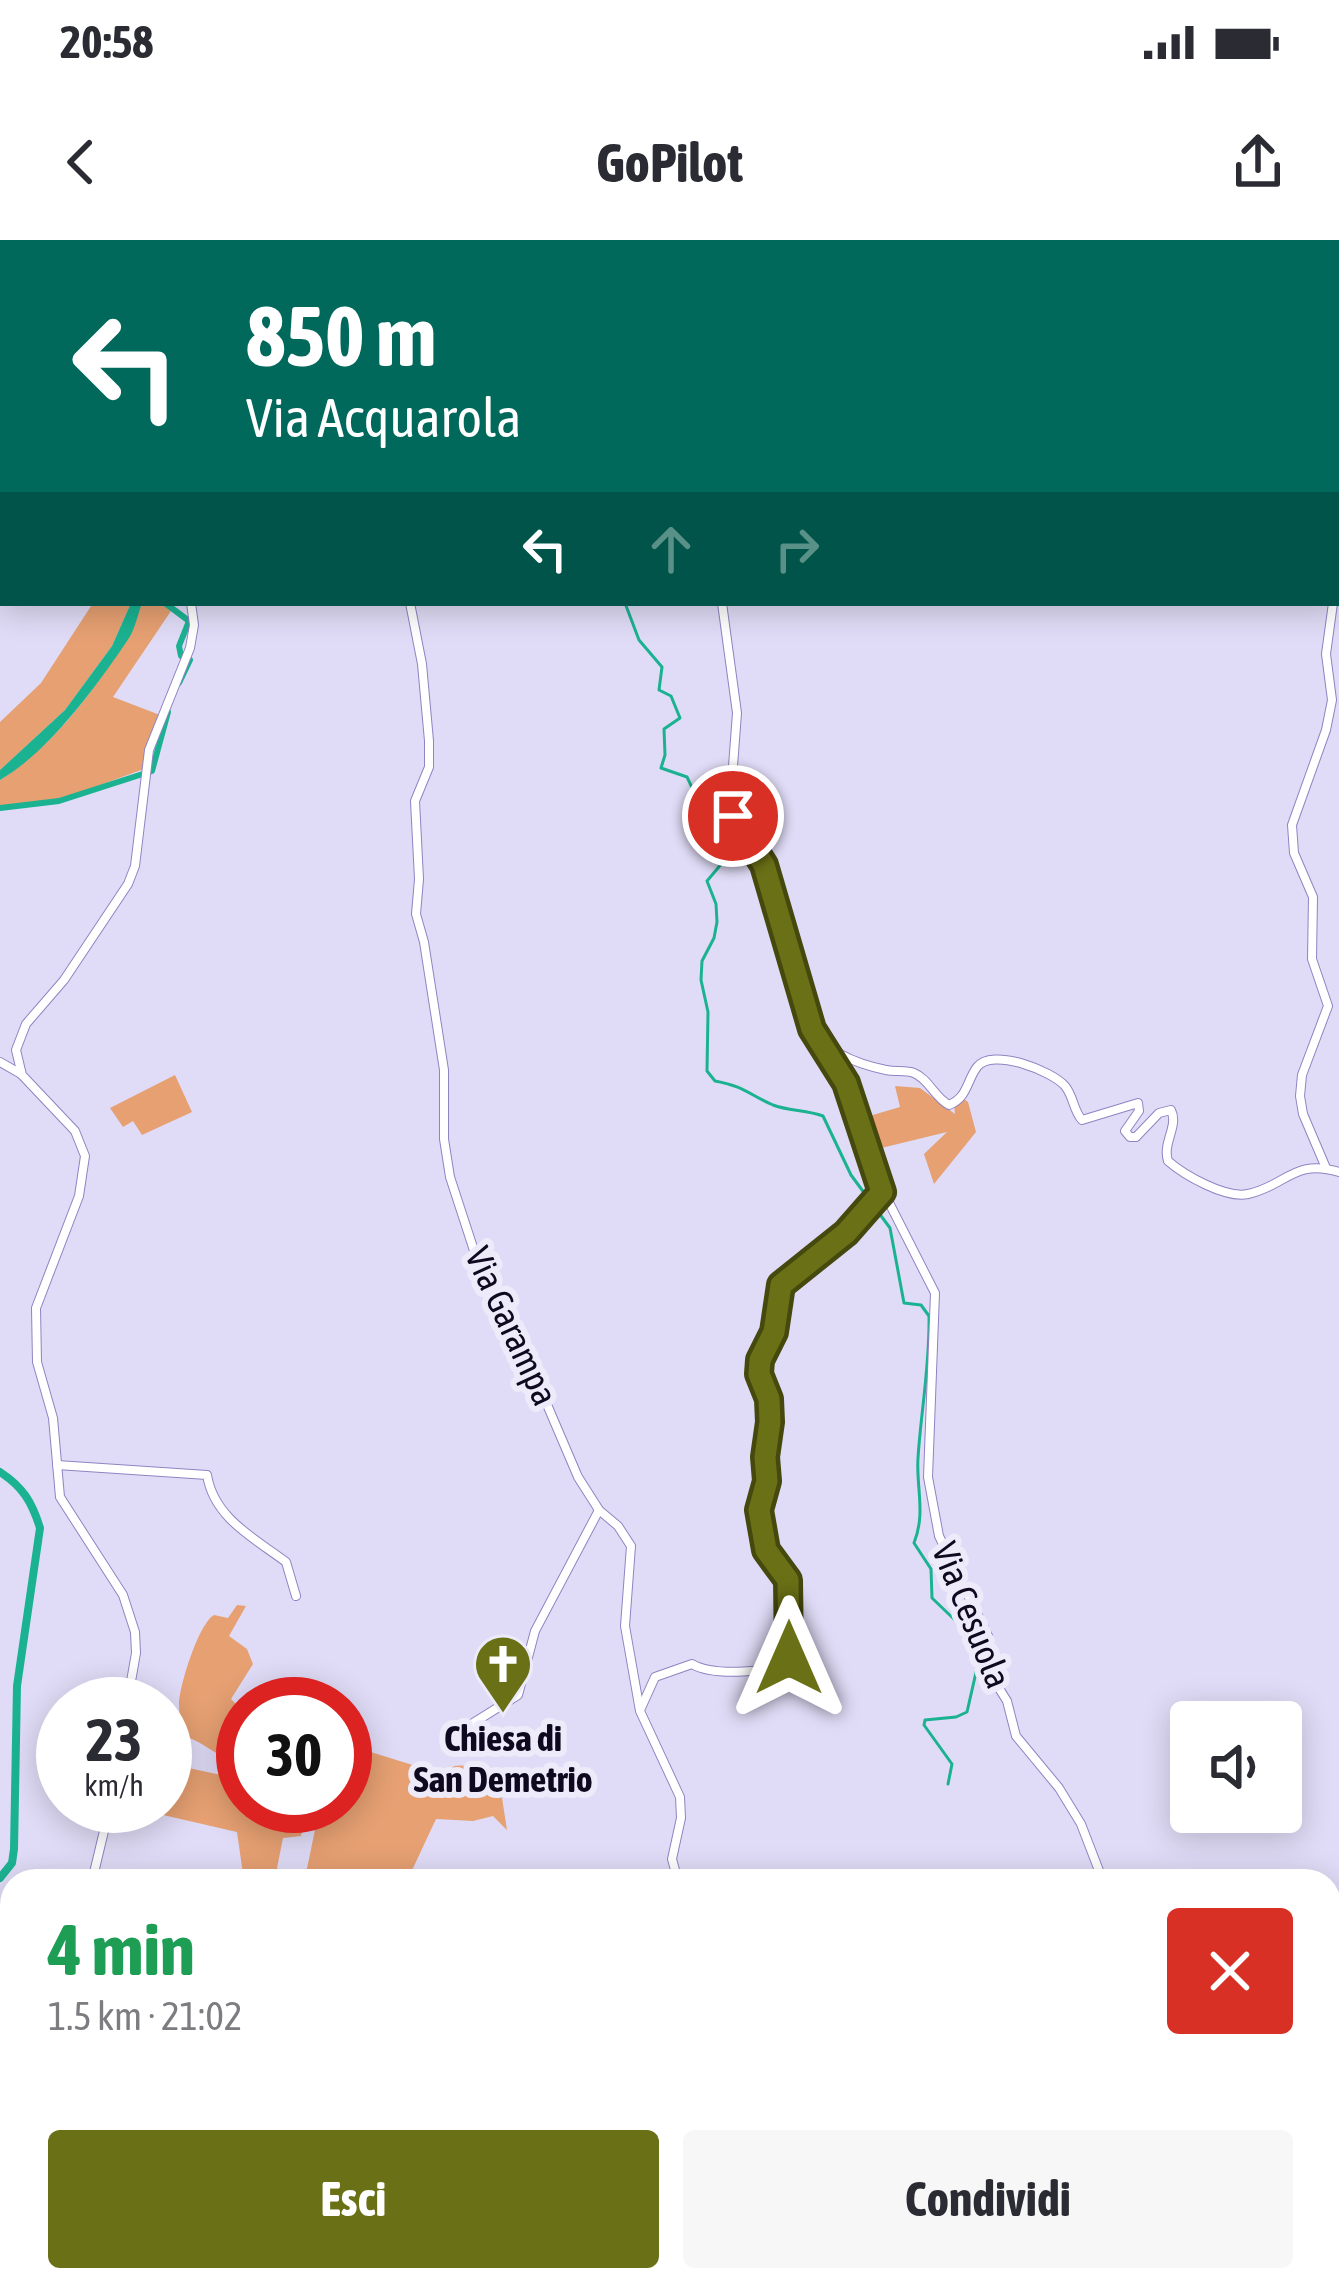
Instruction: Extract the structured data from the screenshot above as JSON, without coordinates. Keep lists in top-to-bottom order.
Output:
{
  "streets": {
    "street": ["Via Garampa", "Via Cesuola"]
  },
  "places": {
    "church": ["Chiesa di San Demetrio"]
  },
  "page": {
    "status": "20:58",
    "header": "GoPilot",
    "turn": ["850 m", "Via Acquarola"],
    "speed": "23 km/h",
    "limit": "30",
    "heading": ["4 min", "1.5 km · 21:02"],
    "buttons": ["Esci", "Condividi"]
  }
}
